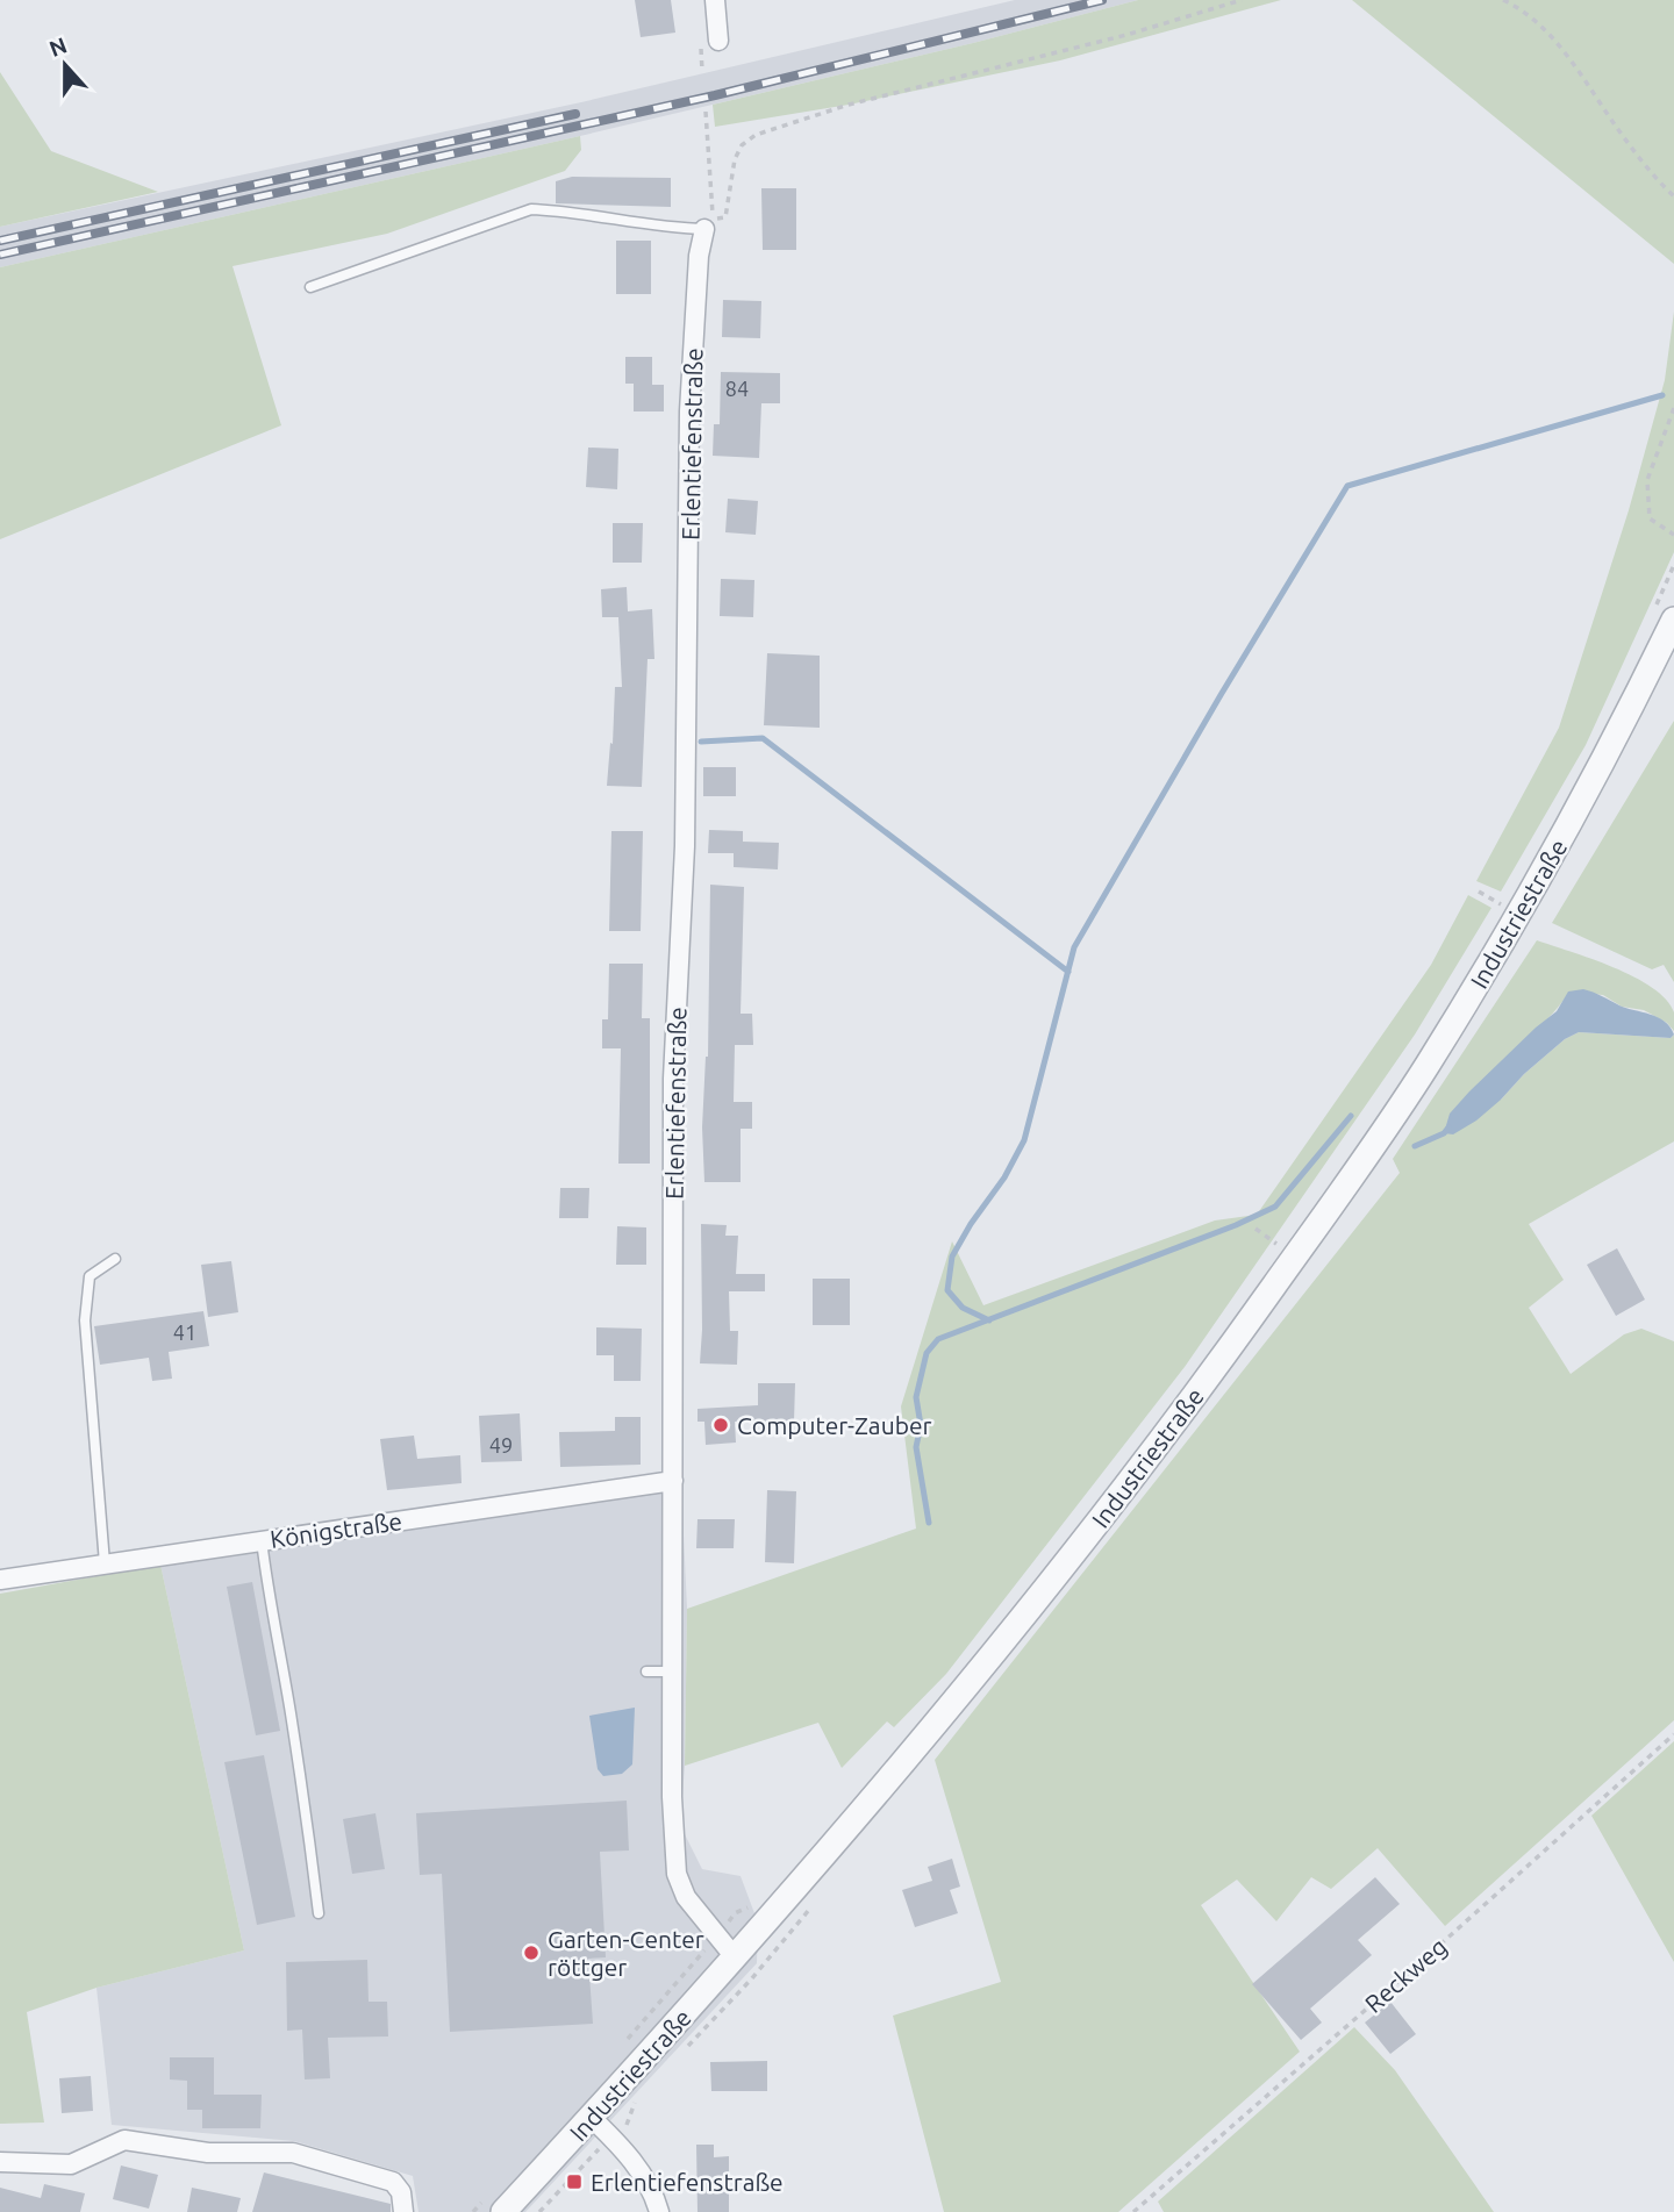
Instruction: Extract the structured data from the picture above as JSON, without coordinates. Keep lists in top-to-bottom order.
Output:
{
  "streets": {
    "street": ["Erlentiefenstraße", "Industriestraße", "Königstraße"],
    "path": ["Reckweg"]
  },
  "crossings": [
    ["Erlentiefenstraße", "Industriestraße"],
    ["Erlentiefenstraße", "Königstraße"]
  ],
  "places": {
    "other": ["Computer-Zauber", "Garten-Center röttger"],
    "transit": ["Erlentiefenstraße"]
  },
  "house_numbers": ["84", "41", "49"],
  "north": "top"
}
